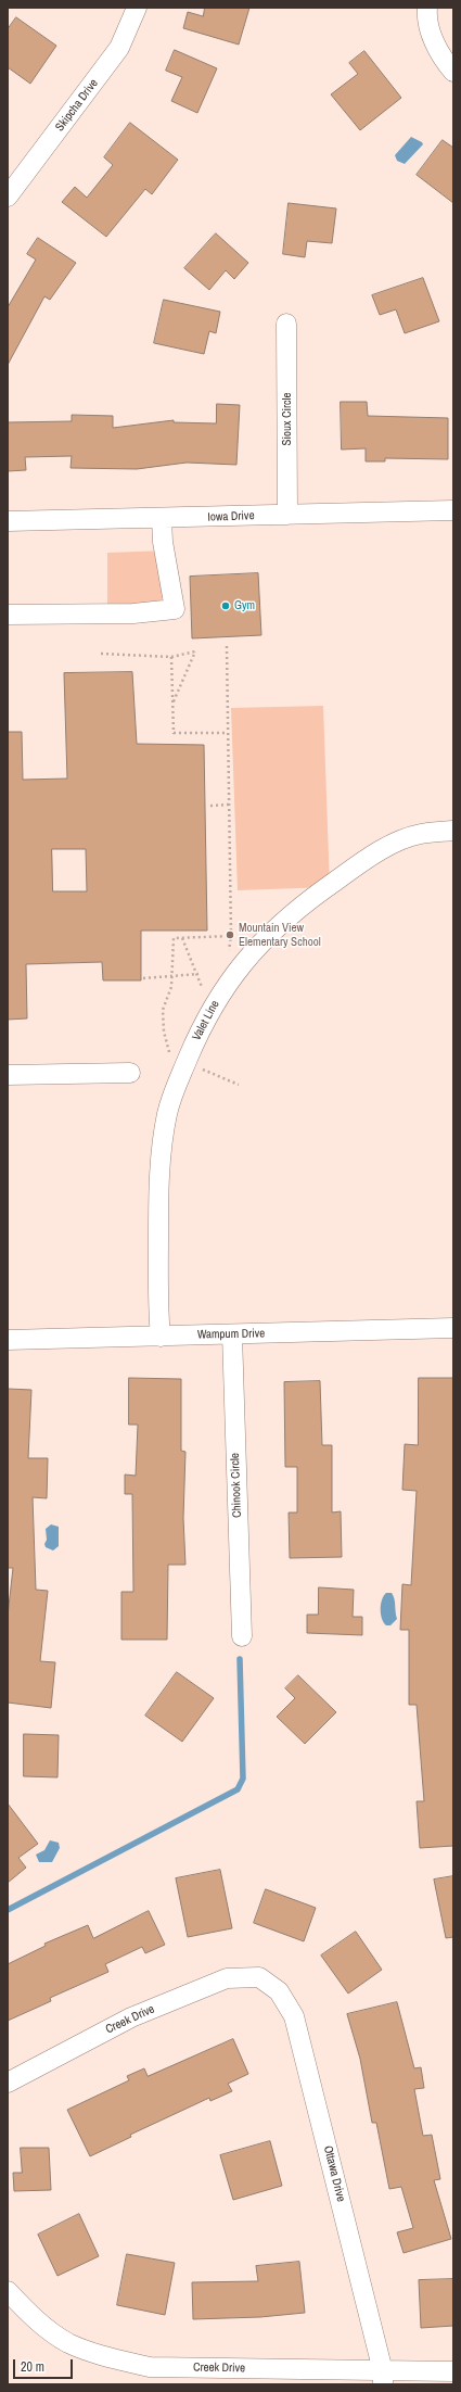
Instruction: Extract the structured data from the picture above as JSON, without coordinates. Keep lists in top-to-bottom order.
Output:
{
  "streets": {
    "street": [
      "Skipcha Drive",
      "Sioux Circle",
      "Iowa Drive",
      "Valet Line",
      "Wampum Drive",
      "Chinook Circle",
      "Creek Drive",
      "Ottawa Drive"
    ]
  },
  "crossings": [
    ["Sioux Circle", "Iowa Drive"],
    ["Valet Line", "Wampum Drive"],
    ["Wampum Drive", "Chinook Circle"],
    ["Creek Drive", "Ottawa Drive"]
  ],
  "places": ["Gym", "Mountain View Elementary School"],
  "scale_bar": "20 m"
}
